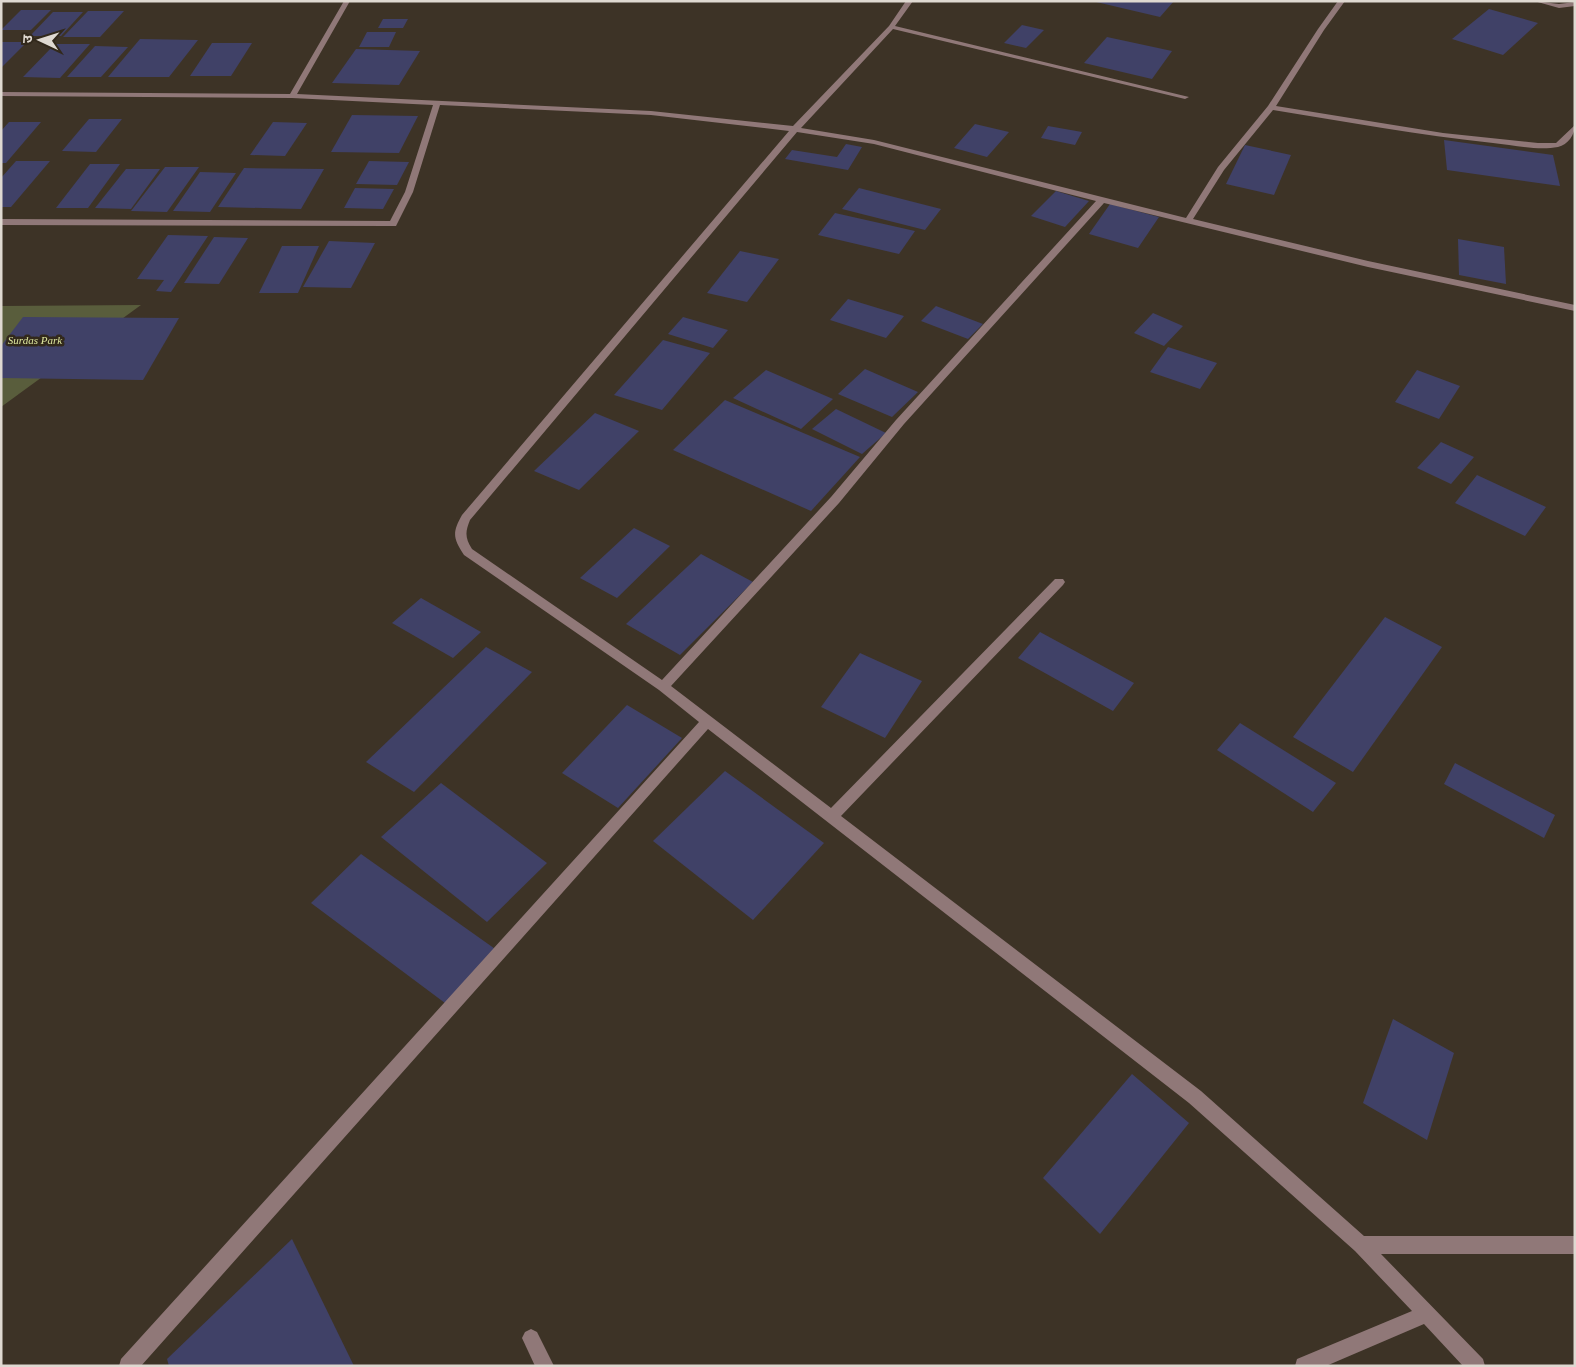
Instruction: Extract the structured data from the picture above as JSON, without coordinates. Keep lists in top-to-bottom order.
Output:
{
  "parks": ["Surdas Park"],
  "north": "left"
}
